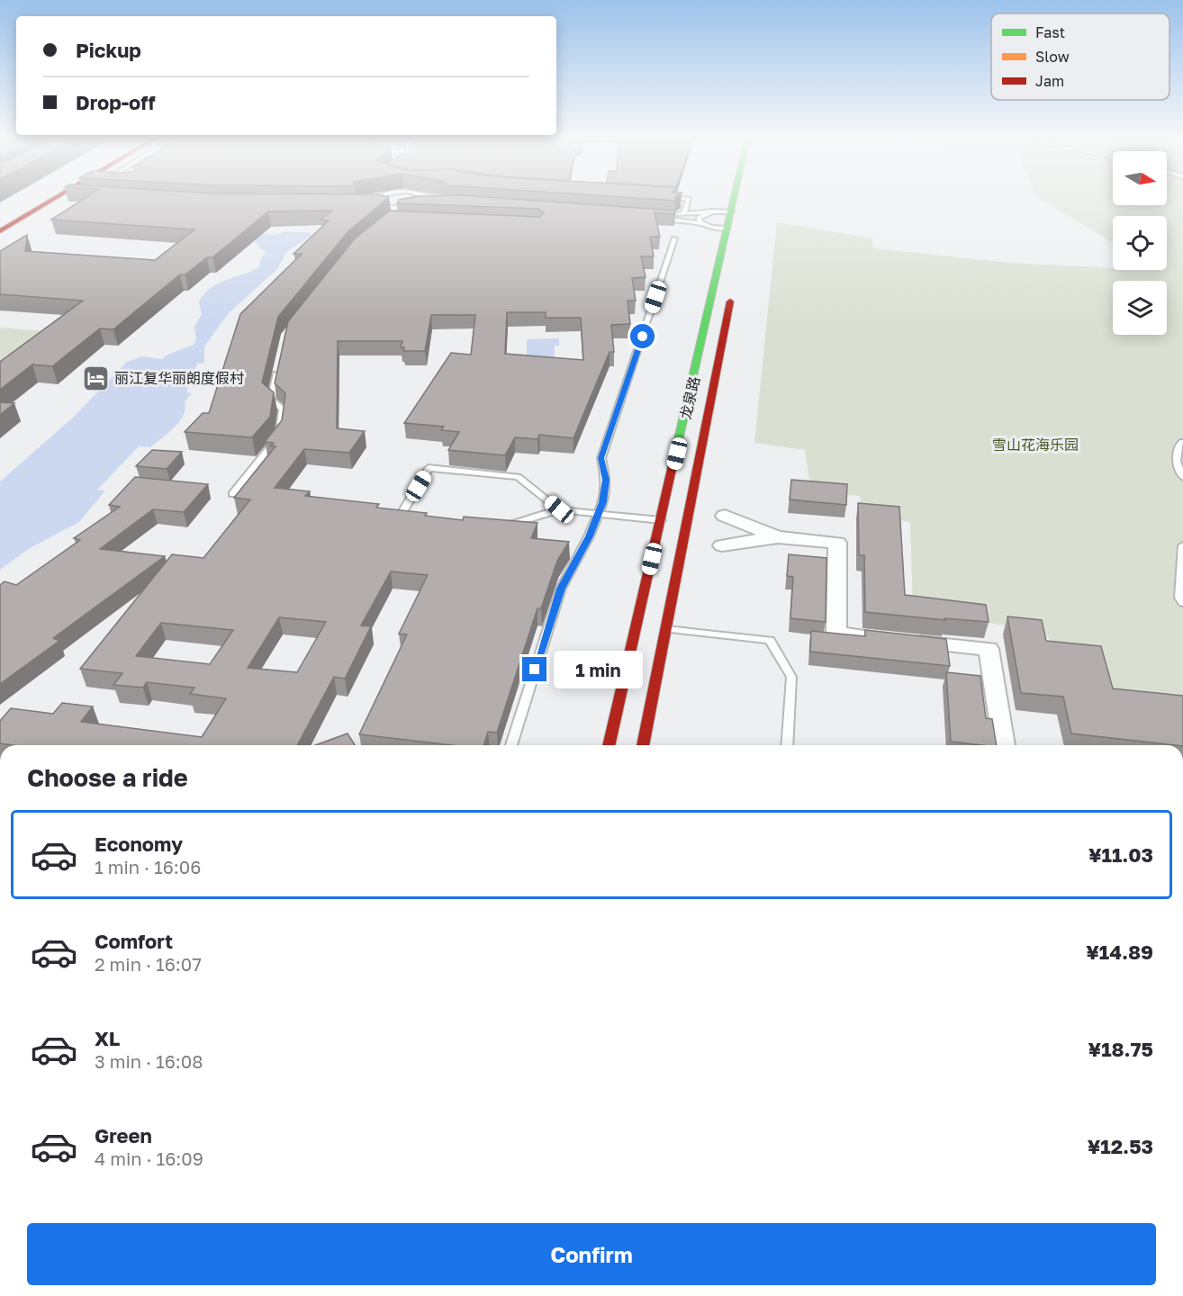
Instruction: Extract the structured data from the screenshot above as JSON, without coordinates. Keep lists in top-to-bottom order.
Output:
{
  "streets": {
    "main road": ["龙泉路"]
  },
  "parks": ["雪山花海乐园"],
  "places": {
    "hotel": ["丽江复华丽朗度假村"]
  },
  "legend": ["Fast", "Slow", "Jam"],
  "north": "right",
  "page": {
    "banner": ["Pickup", "Drop-off"],
    "bubble": "1 min",
    "heading": "Choose a ride",
    "list": [
      {
        "name": "Economy",
        "note": "1 min · 16:06",
        "value": "¥11.03"
      },
      {
        "name": "Comfort",
        "note": "2 min · 16:07",
        "value": "¥14.89"
      },
      {
        "name": "XL",
        "note": "3 min · 16:08",
        "value": "¥18.75"
      },
      {
        "name": "Green",
        "note": "4 min · 16:09",
        "value": "¥12.53"
      }
    ],
    "buttons": "Confirm"
  }
}
